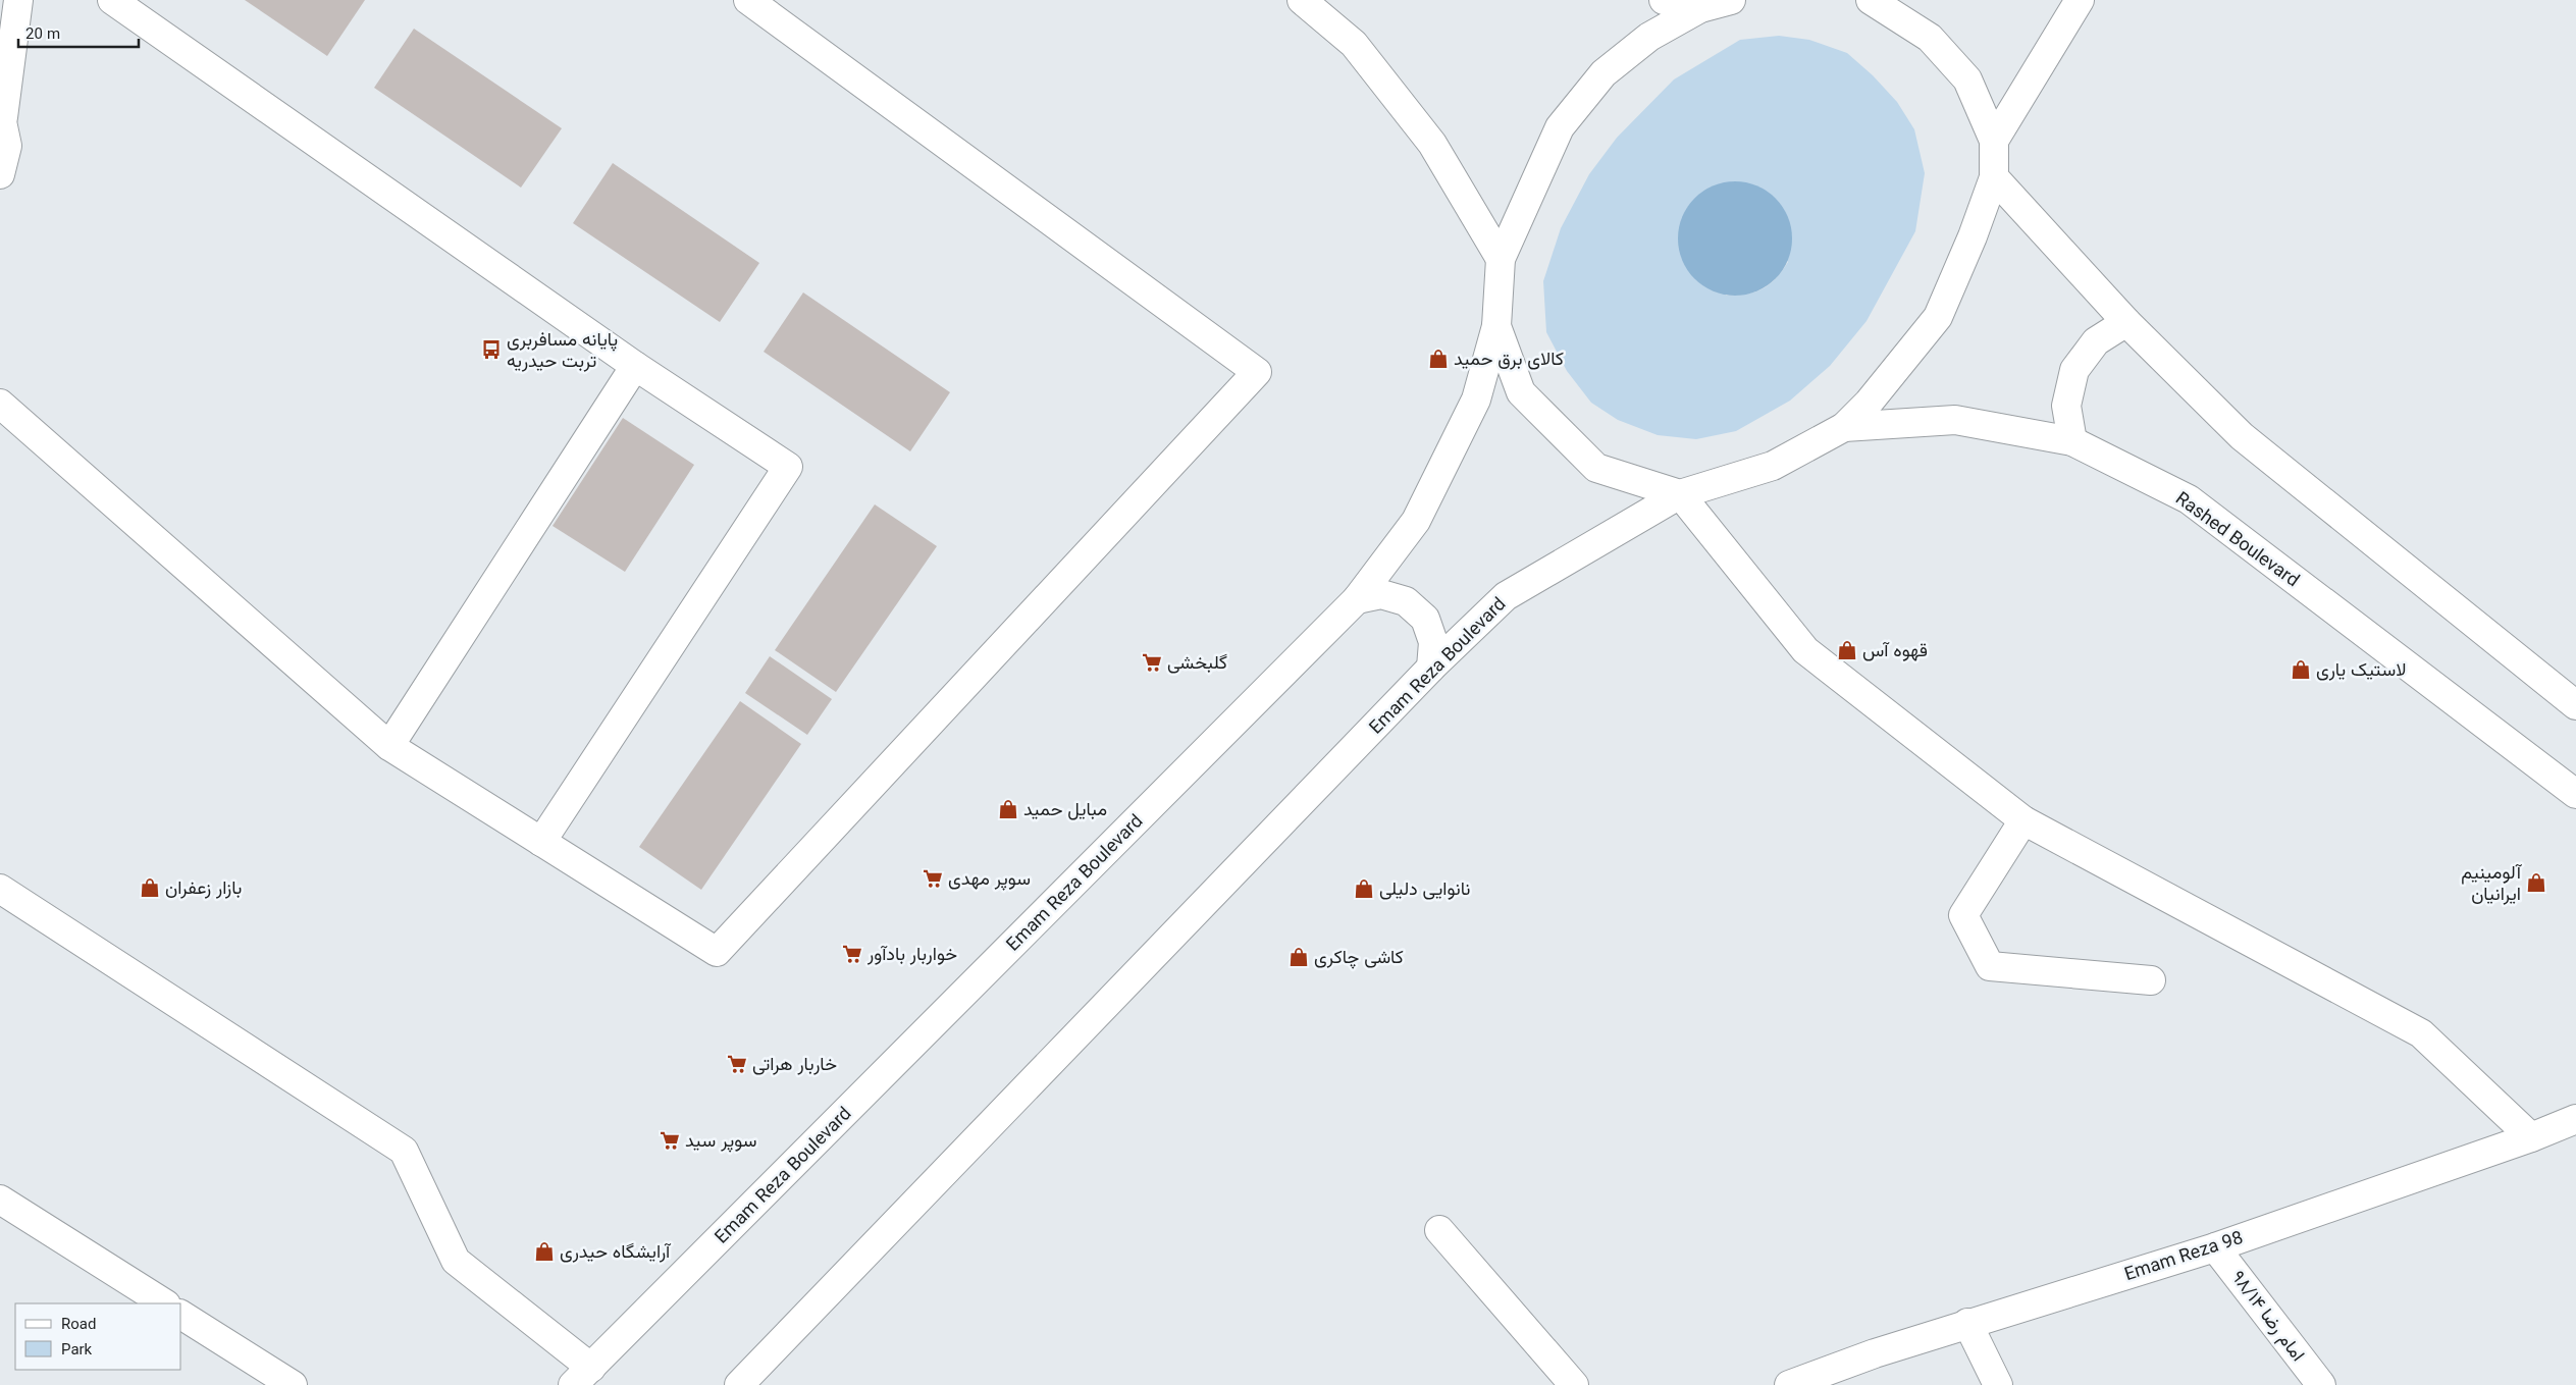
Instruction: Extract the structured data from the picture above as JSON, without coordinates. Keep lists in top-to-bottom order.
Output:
{
  "streets": {
    "main road": [
      "Rashed Boulevard",
      "Emam Reza Boulevard",
      "Emam Reza 98",
      "امام رضا ٩٨/١۴"
    ]
  },
  "crossings": [
    ["Rashed Boulevard", "Emam Reza Boulevard"],
    ["Emam Reza 98", "امام رضا ٩٨/١۴"]
  ],
  "places": {
    "bus stop": ["پایانه مسافربری تربت حیدریه"],
    "shop": [
      "کالای برق حمید",
      "قهوه آس",
      "لاستیک یاری",
      "مبایل حمید",
      "آلومینیم ایرانیان",
      "بازار زعفران",
      "نانوایی دلیلی",
      "کاشی چاکری",
      "آرایشگاه حیدری"
    ],
    "supermarket": [
      "گلبخشی",
      "سوپر مهدی",
      "خواربار بادآور",
      "خاربار هراتی",
      "سوپر سید"
    ]
  },
  "legend": ["Road", "Park"],
  "scale_bar": "20 m"
}
